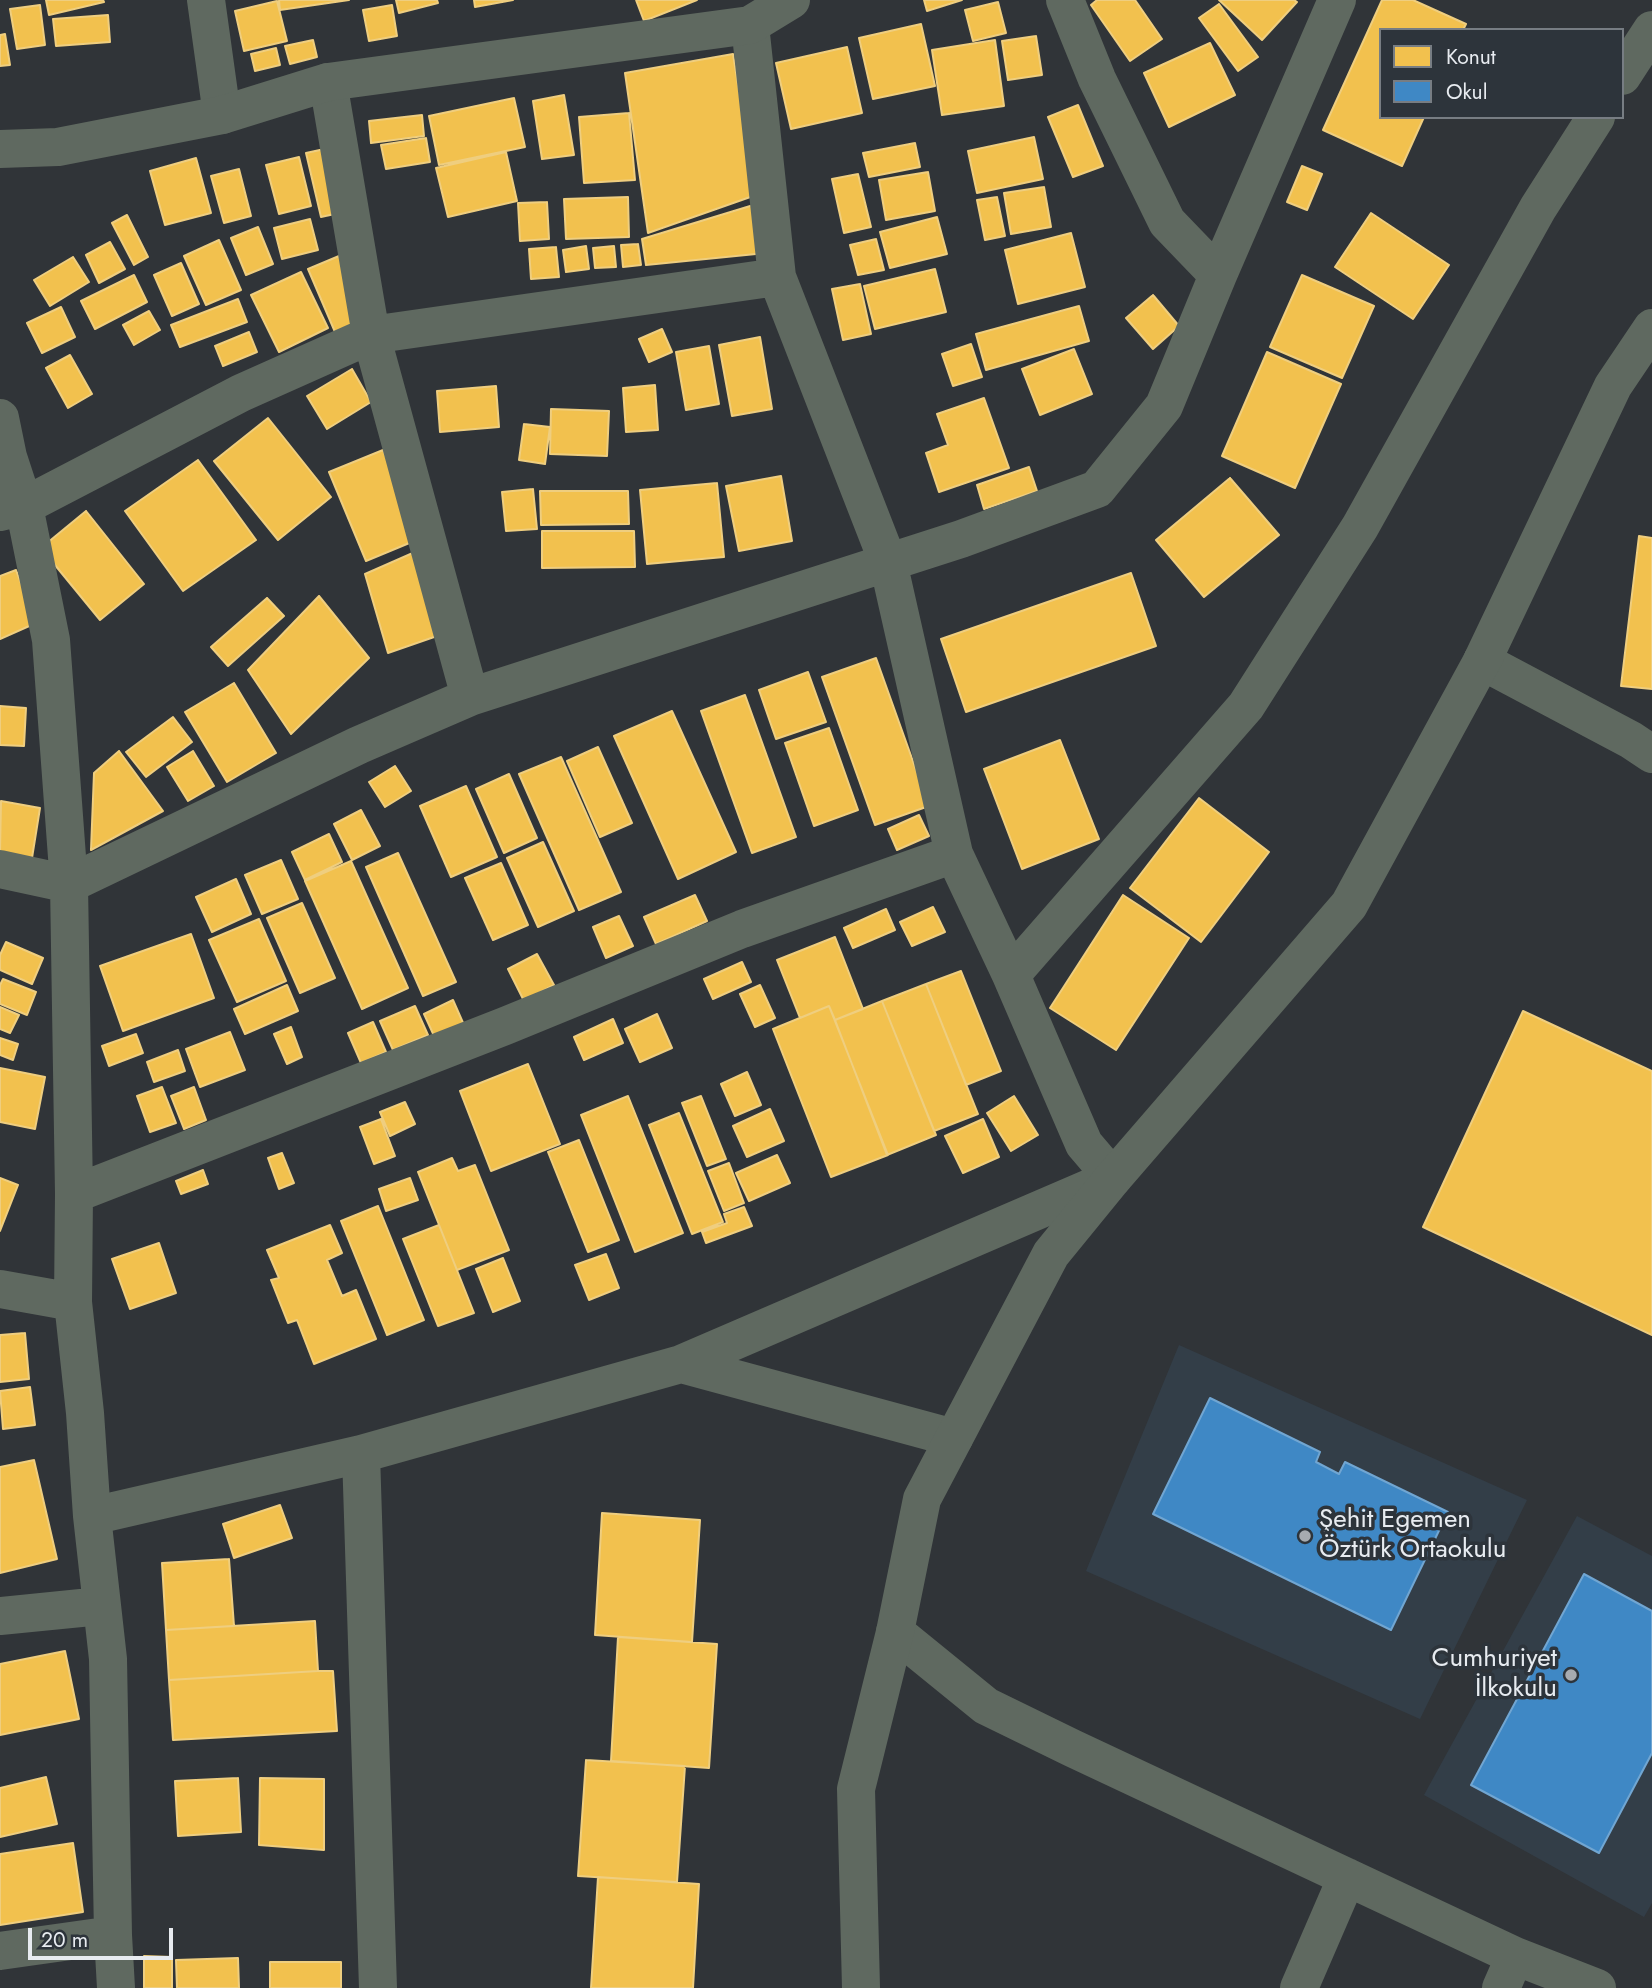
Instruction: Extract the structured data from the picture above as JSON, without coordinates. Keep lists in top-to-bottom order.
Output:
{
  "places": ["Şehit Egemen Öztürk Ortaokulu", "Cumhuriyet İlkokulu"],
  "legend": ["Konut", "Okul"],
  "scale_bar": "20 m"
}
